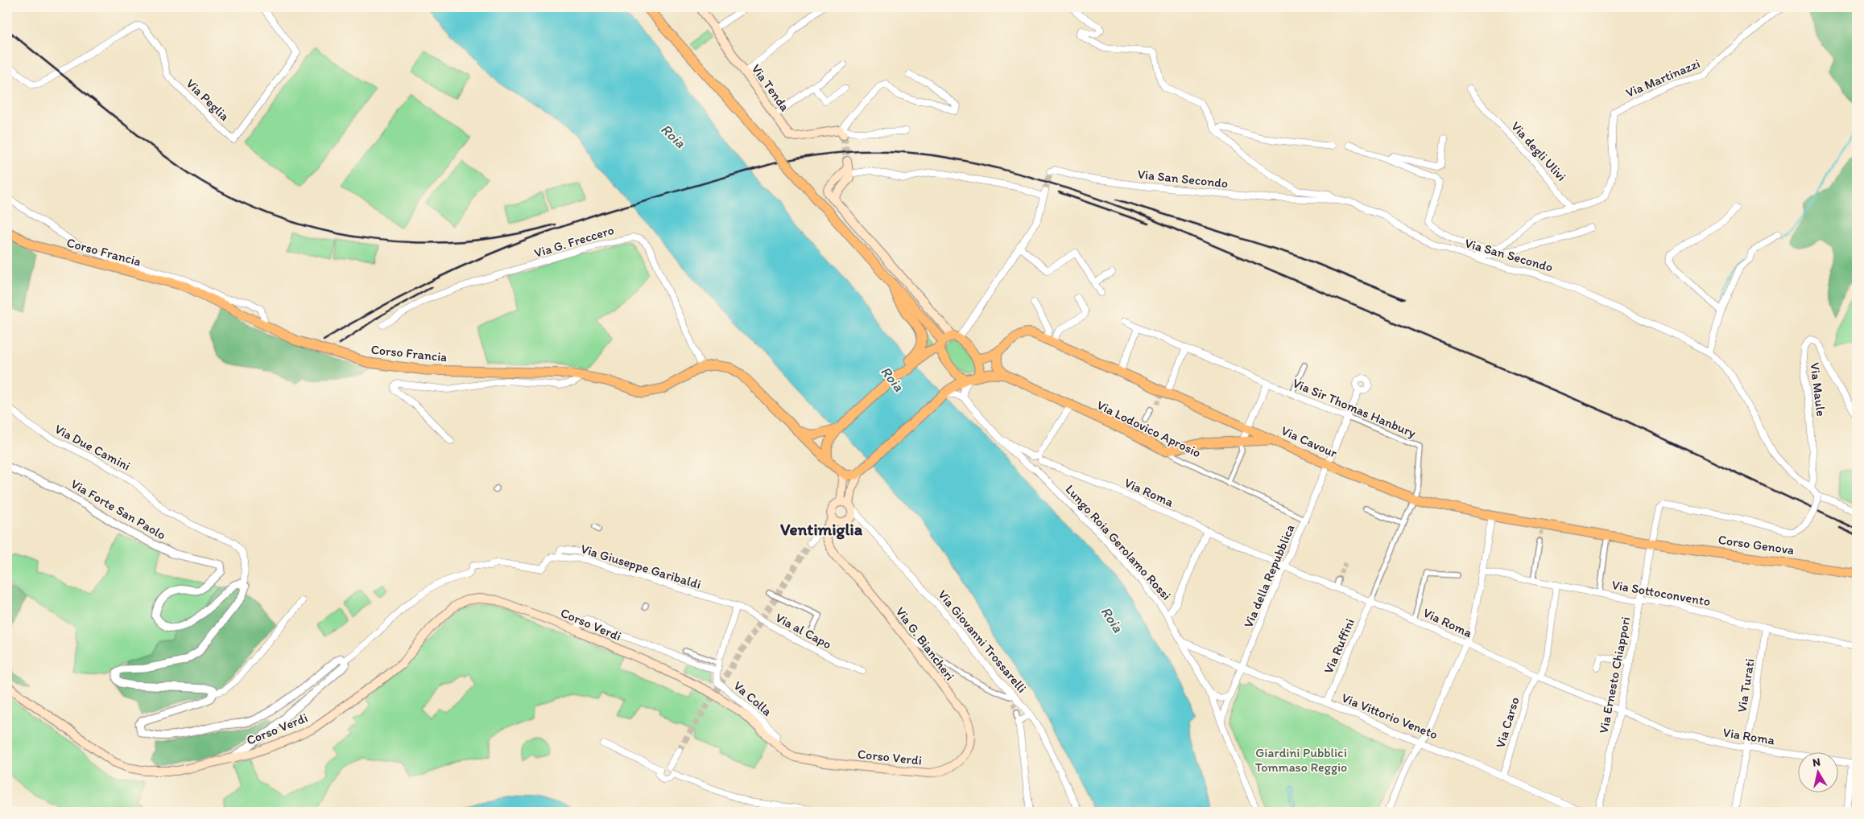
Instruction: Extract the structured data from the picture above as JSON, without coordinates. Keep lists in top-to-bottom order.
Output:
{
  "streets": {
    "main road": [
      "Via Tenda",
      "Corso Francia",
      "Via Lodovico Aprosio",
      "Via Cavour",
      "Corso Genova",
      "Corso Verdi",
      "Via G. Biancheri"
    ],
    "street": [
      "Via Martinazzi",
      "Via Peglia",
      "Via degli Ulivi",
      "Via San Secondo",
      "Via G. Freccero",
      "Via Maule",
      "Via Sir Thomas Hanbury",
      "Via Due Camini",
      "Via Roma",
      "Via Forte San Paolo",
      "Lungo Roia Gerolamo Rossi",
      "Via Giuseppe Garibaldi",
      "Via della Repubblica",
      "Via Sottoconvento",
      "Via al Capo",
      "Via Giovanni Trossarelli",
      "Via Ruffini",
      "Via Ernesto Chiappori",
      "Via Turati",
      "Va Colla",
      "Via Vittorio Veneto",
      "Via Carso"
    ]
  },
  "crossings": [
    ["Via Martinazzi", "Via degli Ulivi"],
    ["Via San Secondo", "Via Maule"],
    ["Via San Secondo", "Via Ernesto Chiappori"],
    ["Via G. Freccero", "Corso Francia"],
    ["Via Sir Thomas Hanbury", "Via Cavour"],
    ["Via Sir Thomas Hanbury", "Via della Repubblica"],
    ["Via Lodovico Aprosio", "Via della Repubblica"],
    ["Via Cavour", "Corso Genova"],
    ["Via Cavour", "Via della Repubblica"],
    ["Via Cavour", "Via Ernesto Chiappori"],
    ["Via Due Camini", "Via Forte San Paolo"],
    ["Via Roma", "Via della Repubblica"],
    ["Via Roma", "Via Ruffini"],
    ["Via Roma", "Via Ernesto Chiappori"],
    ["Via Roma", "Via Turati"],
    ["Via Roma", "Via Carso"],
    ["Lungo Roia Gerolamo Rossi", "Via della Repubblica"],
    ["Lungo Roia Gerolamo Rossi", "Via Vittorio Veneto"],
    ["Corso Genova", "Via Ernesto Chiappori"],
    ["Via Giuseppe Garibaldi", "Via al Capo"],
    ["Via della Repubblica", "Via Vittorio Veneto"],
    ["Via Sottoconvento", "Via Ernesto Chiappori"],
    ["Via Sottoconvento", "Via Turati"],
    ["Via Sottoconvento", "Via Carso"],
    ["Corso Verdi", "Via G. Biancheri"],
    ["Corso Verdi", "Va Colla"],
    ["Via Ruffini", "Via Vittorio Veneto"],
    ["Via Vittorio Veneto", "Via Carso"]
  ],
  "districts": ["Ventimiglia"],
  "water": ["Roia"],
  "parks": ["Giardini Pubblici Tommaso Reggio"],
  "north": "top"
}
